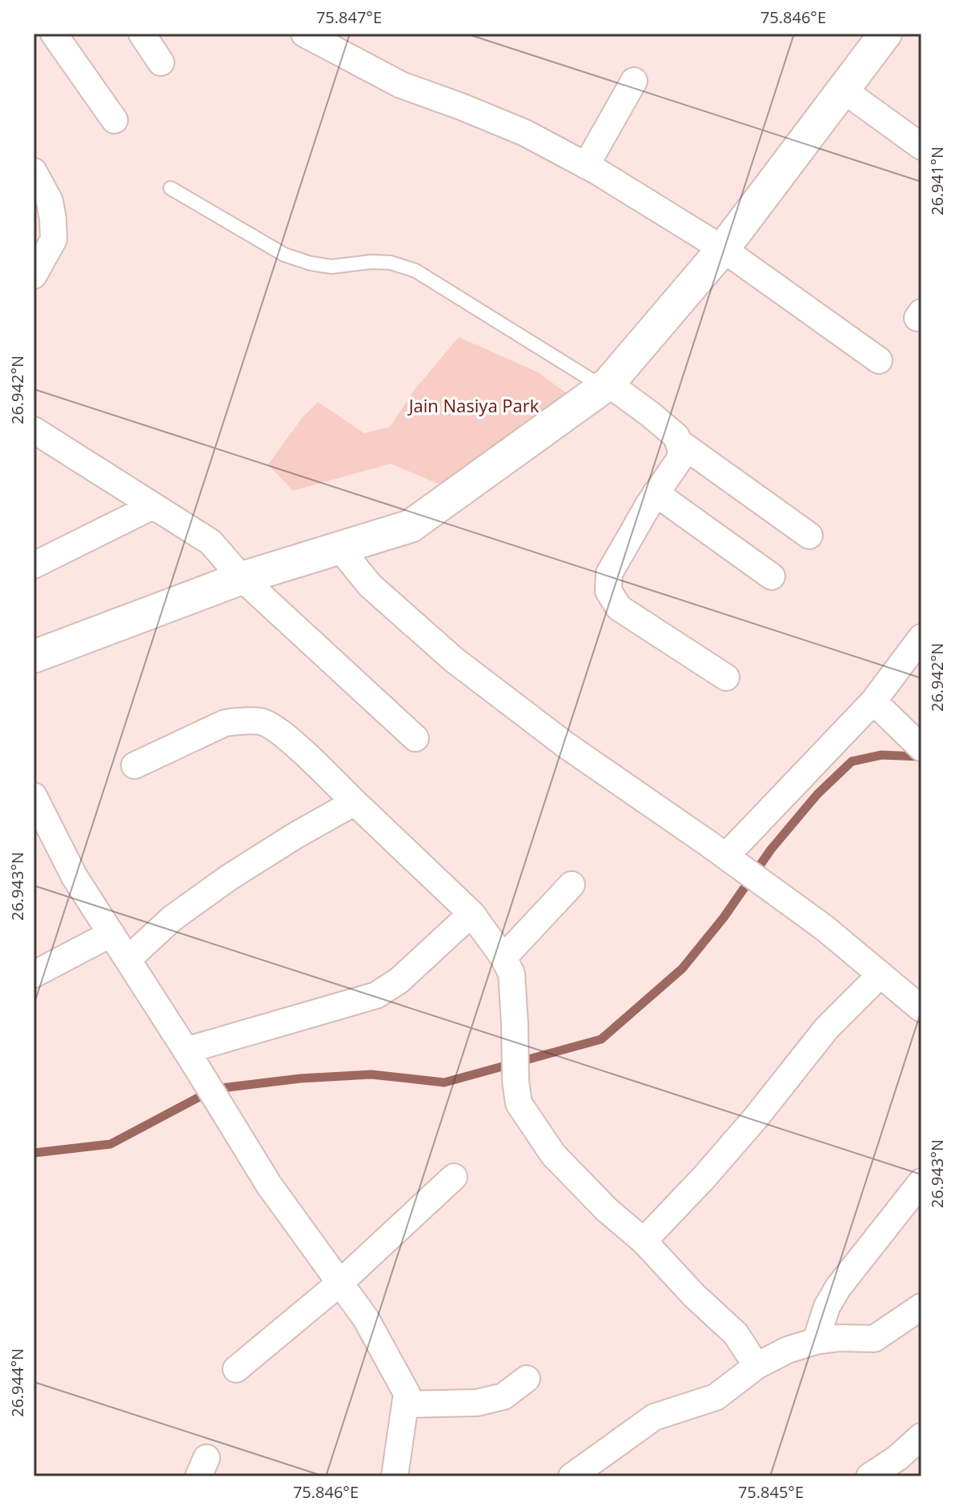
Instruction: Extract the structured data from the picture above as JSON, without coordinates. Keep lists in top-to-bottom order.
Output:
{
  "parks": ["Jain Nasiya Park"],
  "coordinates": [
    "75.847°E",
    "75.846°E",
    "26.941°N",
    "26.942°N",
    "26.943°N",
    "26.944°N",
    "75.845°E"
  ]
}
